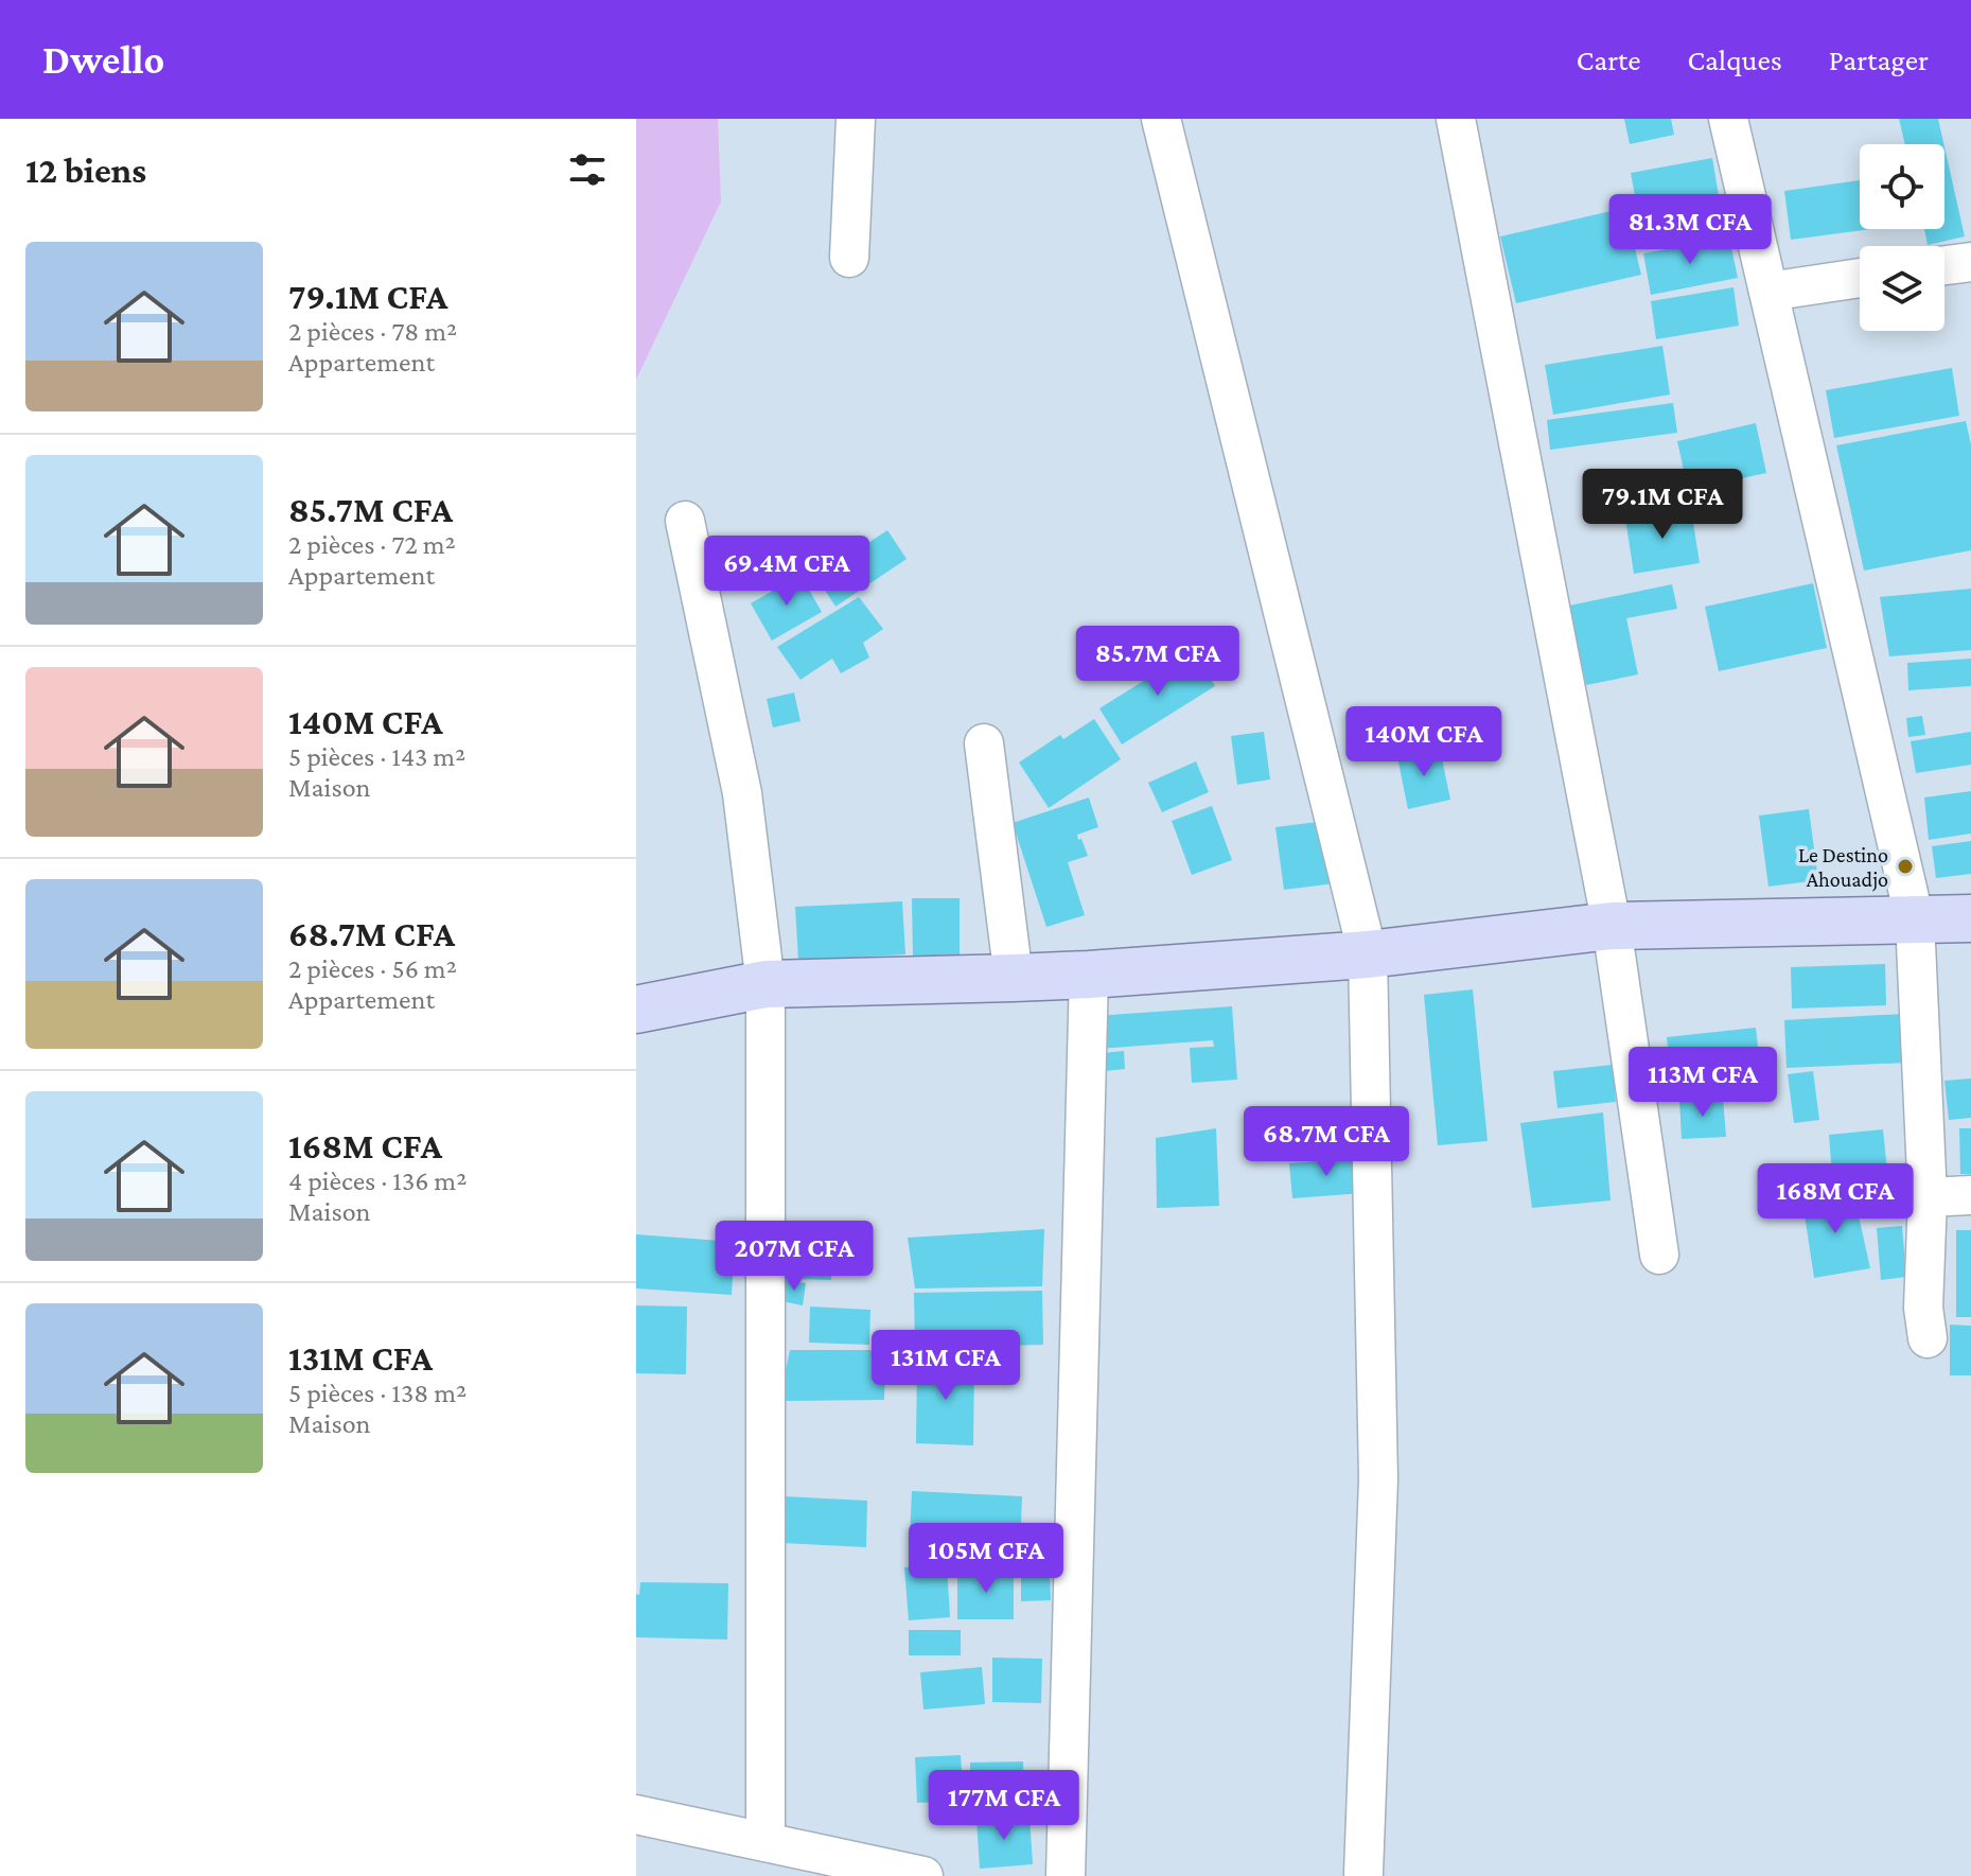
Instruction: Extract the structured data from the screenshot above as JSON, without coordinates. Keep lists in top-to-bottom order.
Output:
{
  "places": ["Le Destino Ahouadjo"],
  "page": {
    "header": "Dwello",
    "nav": ["Carte", "Calques", "Partager"],
    "heading": "12 biens",
    "price": [
      "81.3M CFA",
      "79.1M CFA",
      "69.4M CFA",
      "85.7M CFA",
      "140M CFA",
      "113M CFA",
      "68.7M CFA",
      "168M CFA",
      "207M CFA",
      "131M CFA",
      "105M CFA",
      "177M CFA"
    ],
    "list": [
      {
        "name": "79.1M CFA",
        "note": "2 pièces · 78 m² · Appartement"
      },
      {
        "name": "85.7M CFA",
        "note": "2 pièces · 72 m² · Appartement"
      },
      {
        "name": "140M CFA",
        "note": "5 pièces · 143 m² · Maison"
      },
      {
        "name": "68.7M CFA",
        "note": "2 pièces · 56 m² · Appartement"
      },
      {
        "name": "168M CFA",
        "note": "4 pièces · 136 m² · Maison"
      },
      {
        "name": "131M CFA",
        "note": "5 pièces · 138 m² · Maison"
      }
    ]
  }
}
